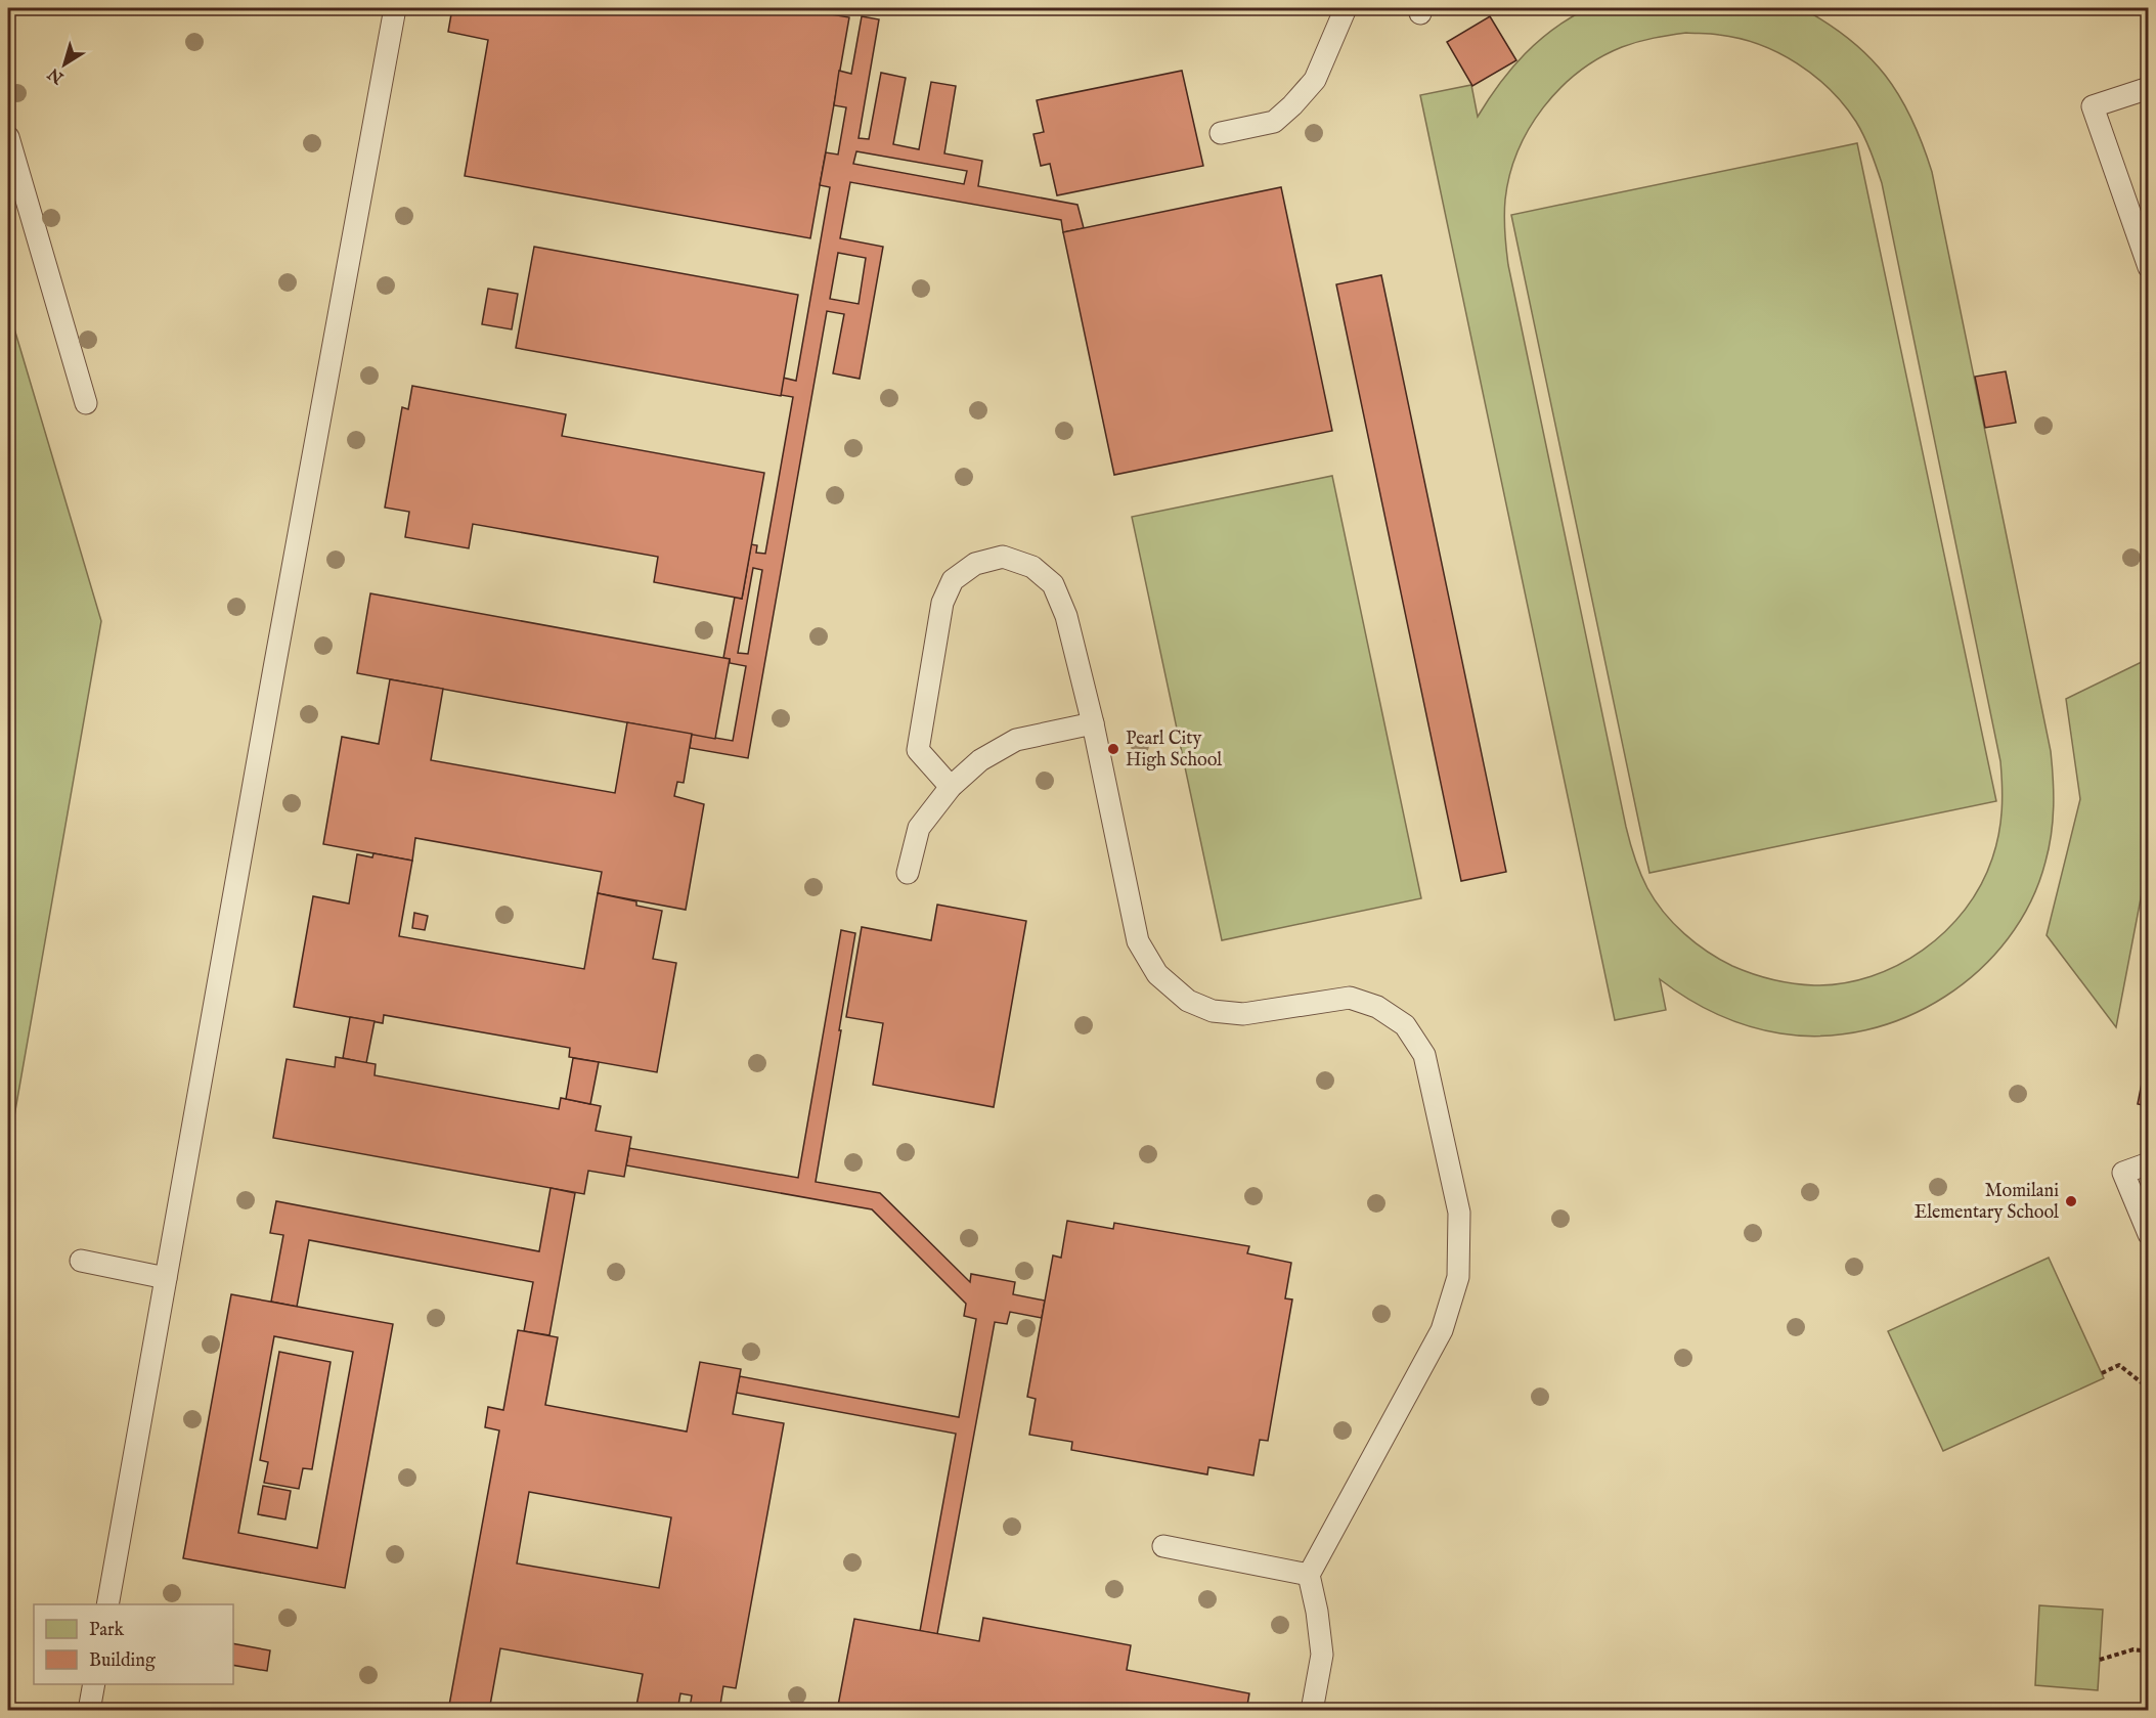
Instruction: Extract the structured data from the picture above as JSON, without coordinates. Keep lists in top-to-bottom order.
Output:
{
  "places": ["Pearl City High School", "Momilani Elementary School"],
  "legend": ["Park", "Building"],
  "north": "bottom left"
}
